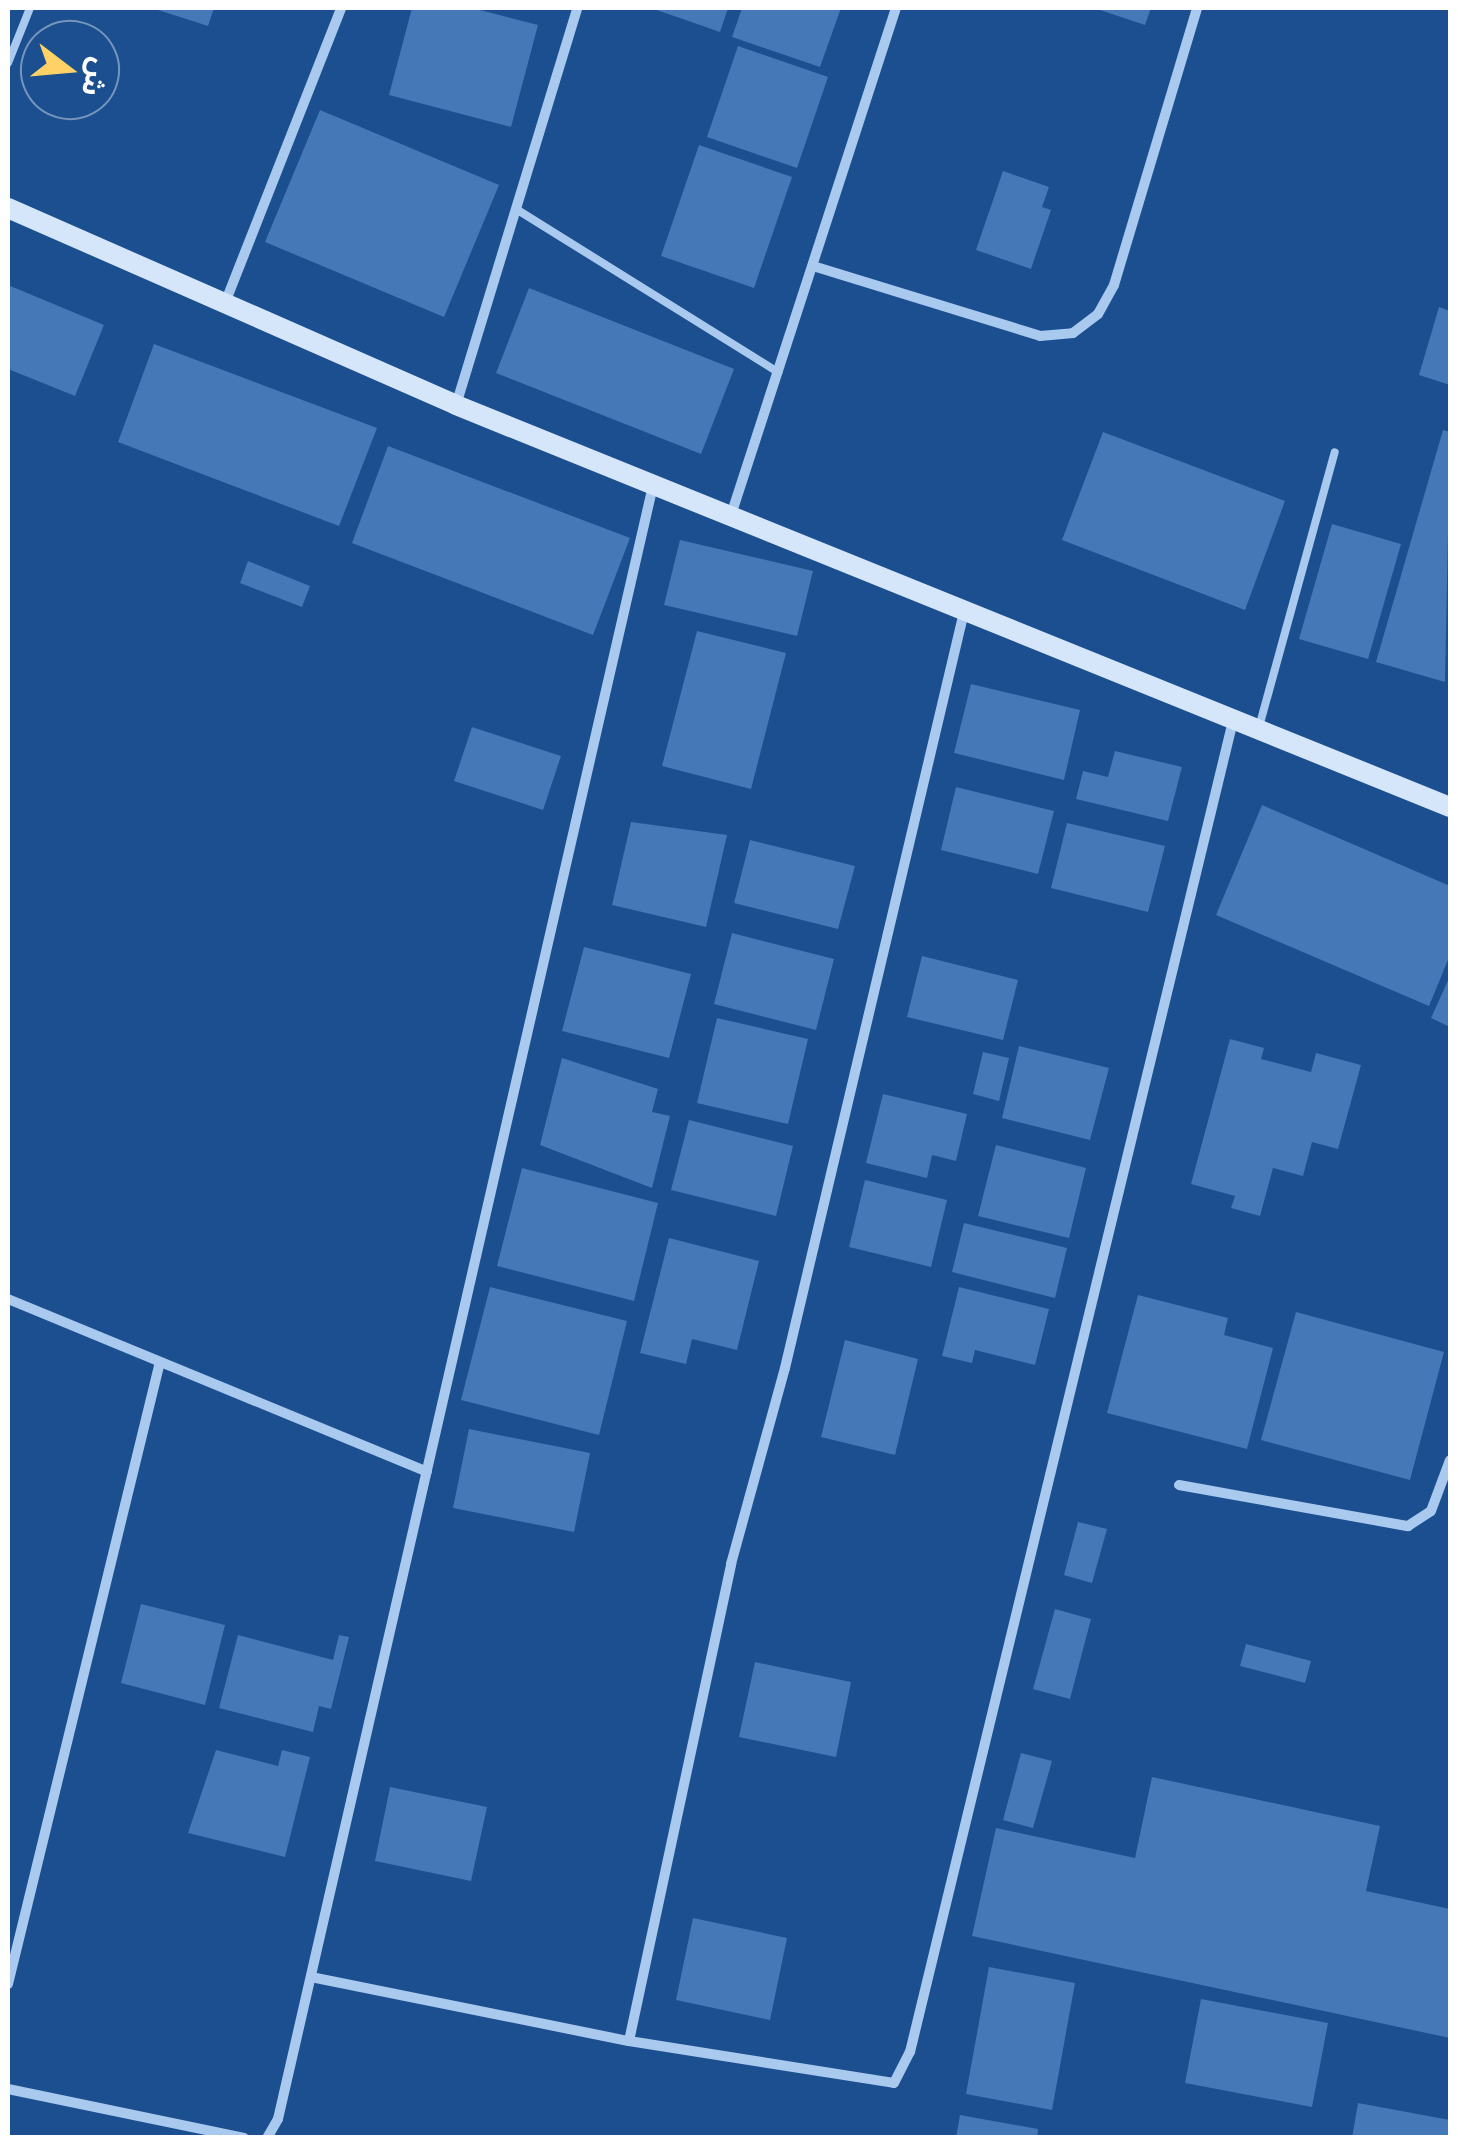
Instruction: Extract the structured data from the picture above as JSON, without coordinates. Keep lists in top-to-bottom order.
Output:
{
  "north": "right"
}
